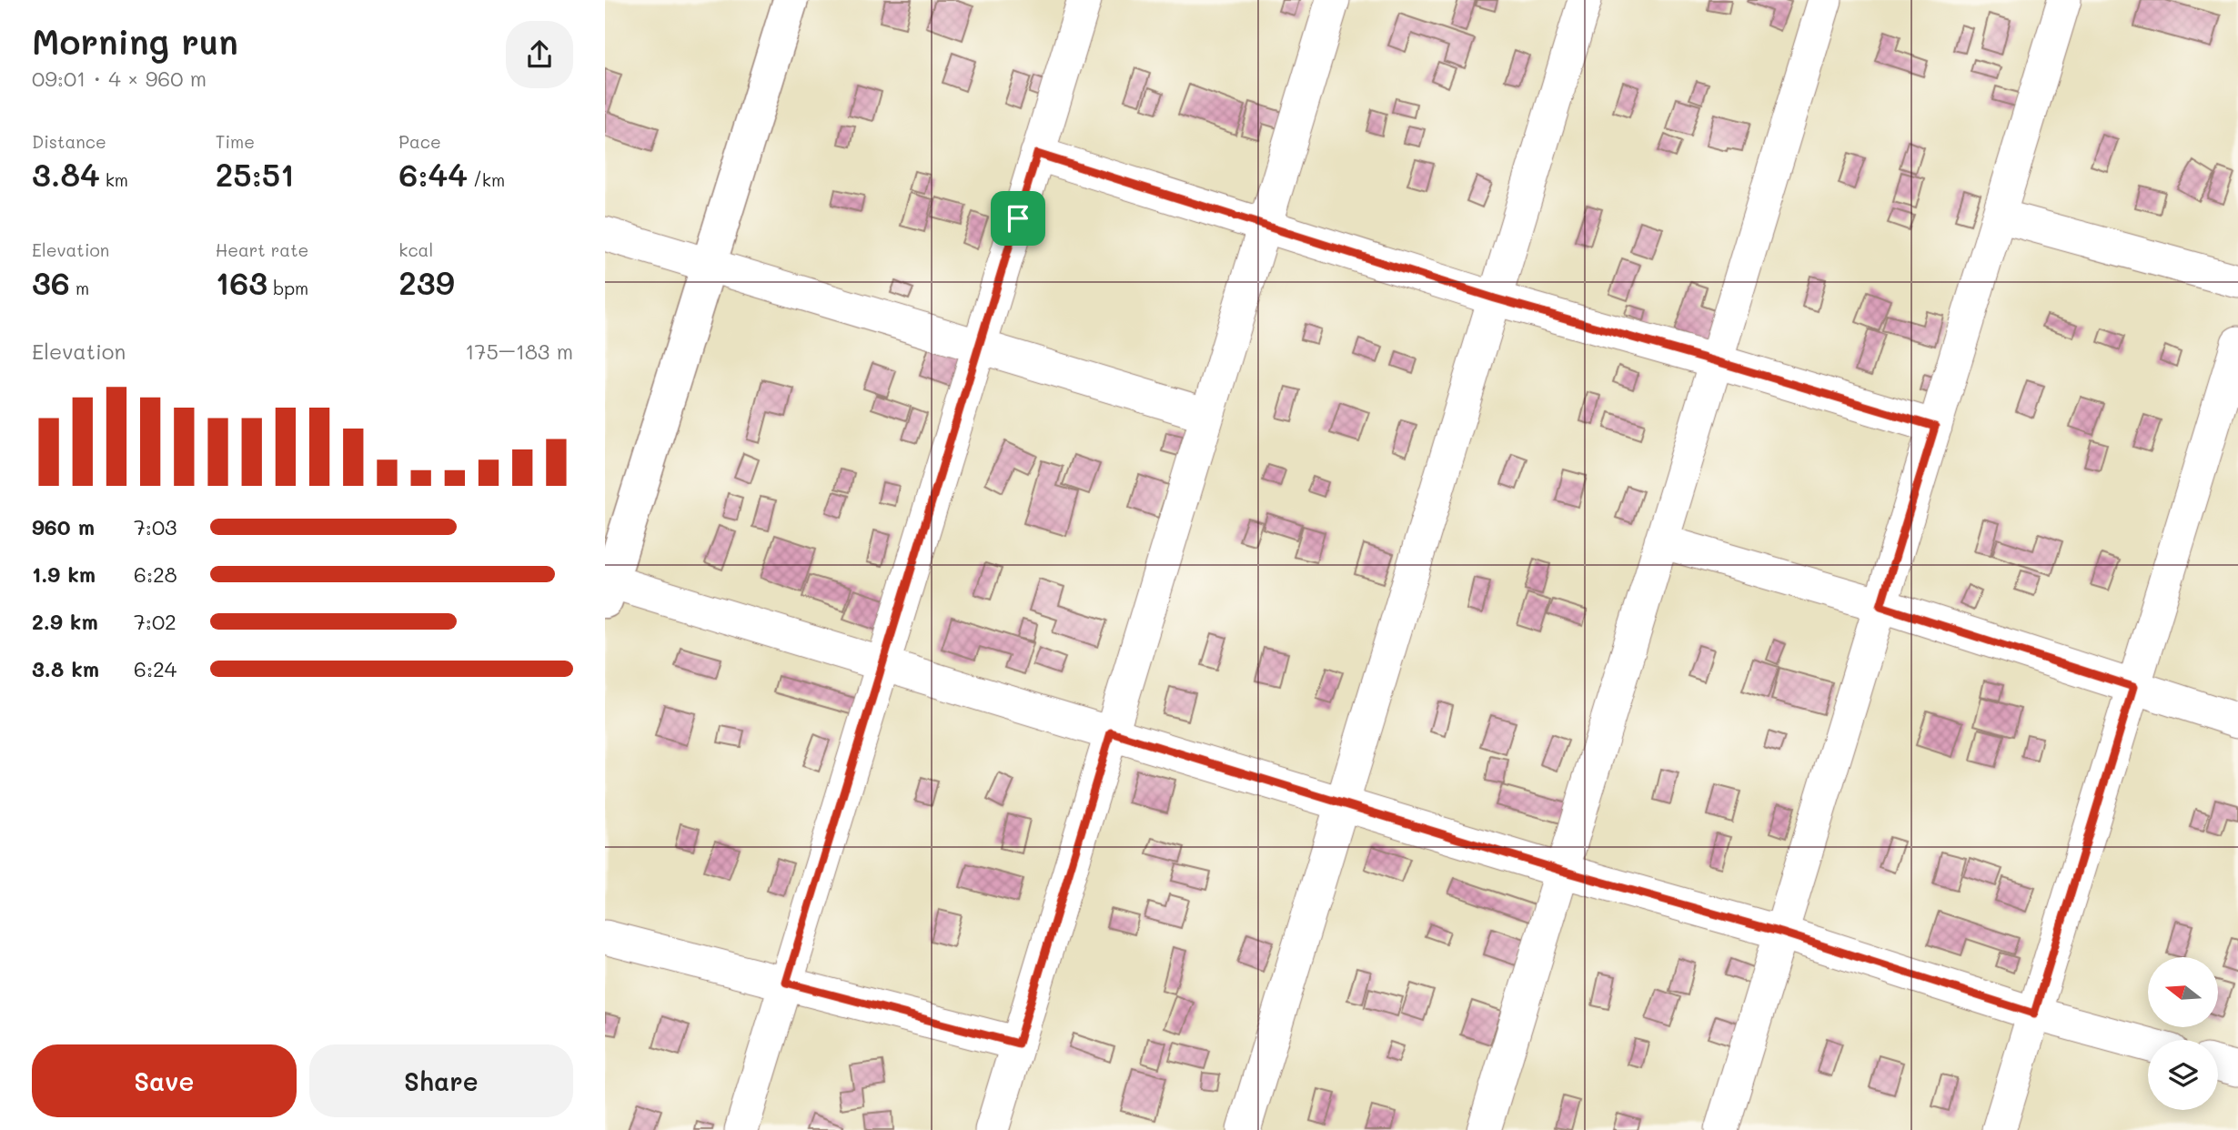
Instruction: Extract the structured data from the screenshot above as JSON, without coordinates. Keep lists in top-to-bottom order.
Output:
{
  "north": "left",
  "page": {
    "heading": ["Morning run", "09:01 · 4 × 960 m"],
    "stats": [
      ["Distance", "3.84 km"],
      ["Time", "25:51"],
      ["Pace", "6:44 /km"],
      ["Elevation", "36 m"],
      ["Heart rate", "163 bpm"],
      ["kcal", "239"]
    ],
    "chart": ["Elevation", "175–183 m"],
    "list": [
      {
        "name": "960 m",
        "note": "7:03"
      },
      {
        "name": "1.9 km",
        "note": "6:28"
      },
      {
        "name": "2.9 km",
        "note": "7:02"
      },
      {
        "name": "3.8 km",
        "note": "6:24"
      }
    ],
    "buttons": ["Save", "Share"]
  }
}
